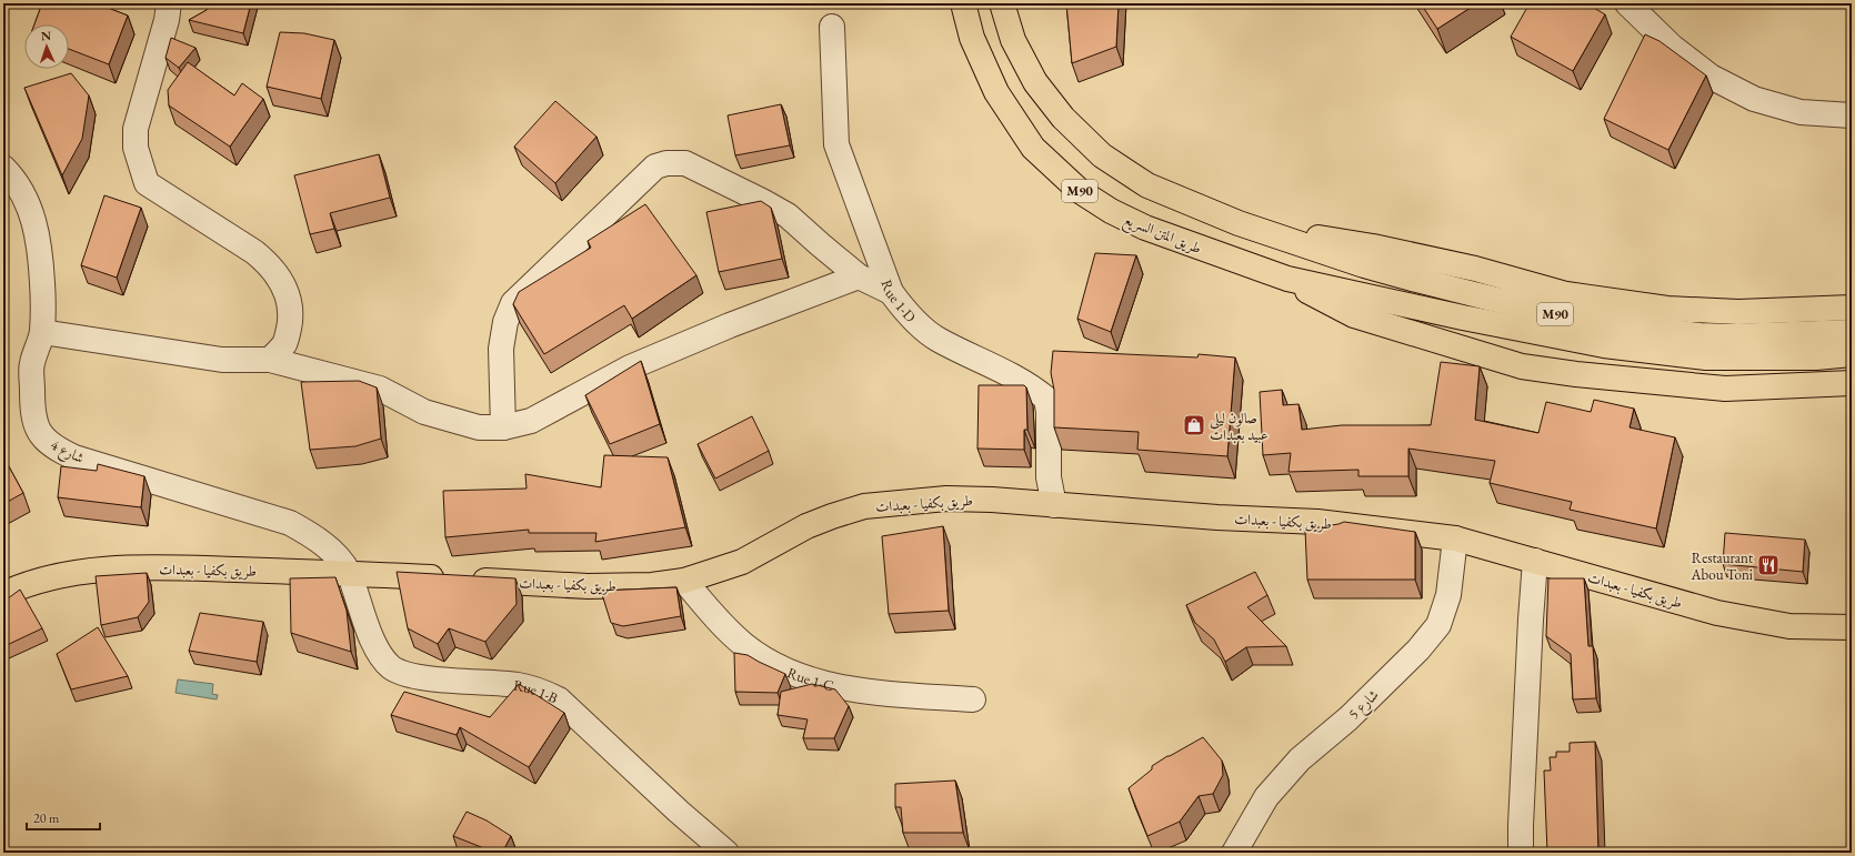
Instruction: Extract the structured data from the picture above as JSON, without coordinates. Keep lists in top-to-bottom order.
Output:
{
  "streets": {
    "main road": ["M90", "طريق المتن السريع", "طريق بكفيا - بعبدات"],
    "street": [
      "Rue 1-D",
      "شارع 4",
      "Rue 1-C",
      "Rue 1-B",
      "شارع 5"
    ]
  },
  "crossings": [
    ["M90", "طريق المتن السريع"],
    ["Rue 1-D", "طريق بكفيا - بعبدات"],
    ["شارع 4", "طريق بكفيا - بعبدات"],
    ["شارع 4", "Rue 1-B"],
    ["طريق بكفيا - بعبدات", "Rue 1-C"],
    ["طريق بكفيا - بعبدات", "Rue 1-B"],
    ["طريق بكفيا - بعبدات", "شارع 5"]
  ],
  "places": {
    "shop": ["صالون ليلى عبيد بعبدات"],
    "restaurant": ["Restaurant Abou Toni"]
  },
  "scale_bar": "20 m",
  "north": "top"
}
